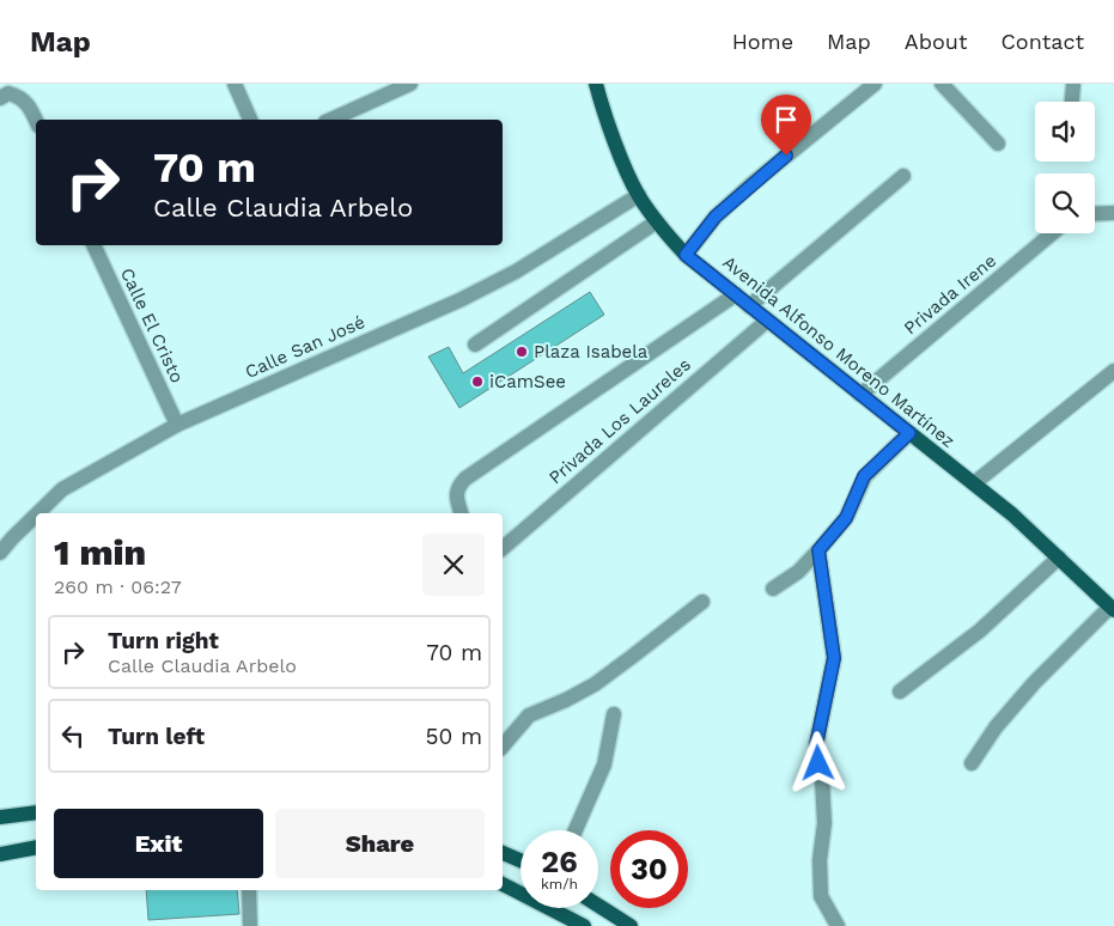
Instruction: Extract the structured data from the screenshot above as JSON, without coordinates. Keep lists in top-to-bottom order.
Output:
{
  "streets": {
    "main road": ["Avenida Alfonso Moreno Martínez"],
    "street": [
      "Privada Irene",
      "Calle El Cristo",
      "Calle San José",
      "Privada Los Laureles"
    ]
  },
  "crossings": [
    ["Privada Irene", "Avenida Alfonso Moreno Martínez"],
    ["Calle El Cristo", "Calle San José"],
    ["Calle San José", "Avenida Alfonso Moreno Martínez"],
    ["Avenida Alfonso Moreno Martínez", "Privada Los Laureles"]
  ],
  "places": ["Plaza Isabela", "iCamSee"],
  "page": {
    "header": "Map",
    "nav": [
      "Home",
      "Map",
      "About",
      "Contact"
    ],
    "turn": ["70 m", "Calle Claudia Arbelo"],
    "heading": ["1 min", "260 m · 06:27"],
    "list": [
      {
        "name": "Turn right",
        "note": "Calle Claudia Arbelo",
        "value": "70 m"
      },
      {
        "name": "Turn left",
        "value": "50 m"
      }
    ],
    "buttons": ["Exit", "Share"],
    "speed": "26 km/h",
    "limit": "30"
  }
}
